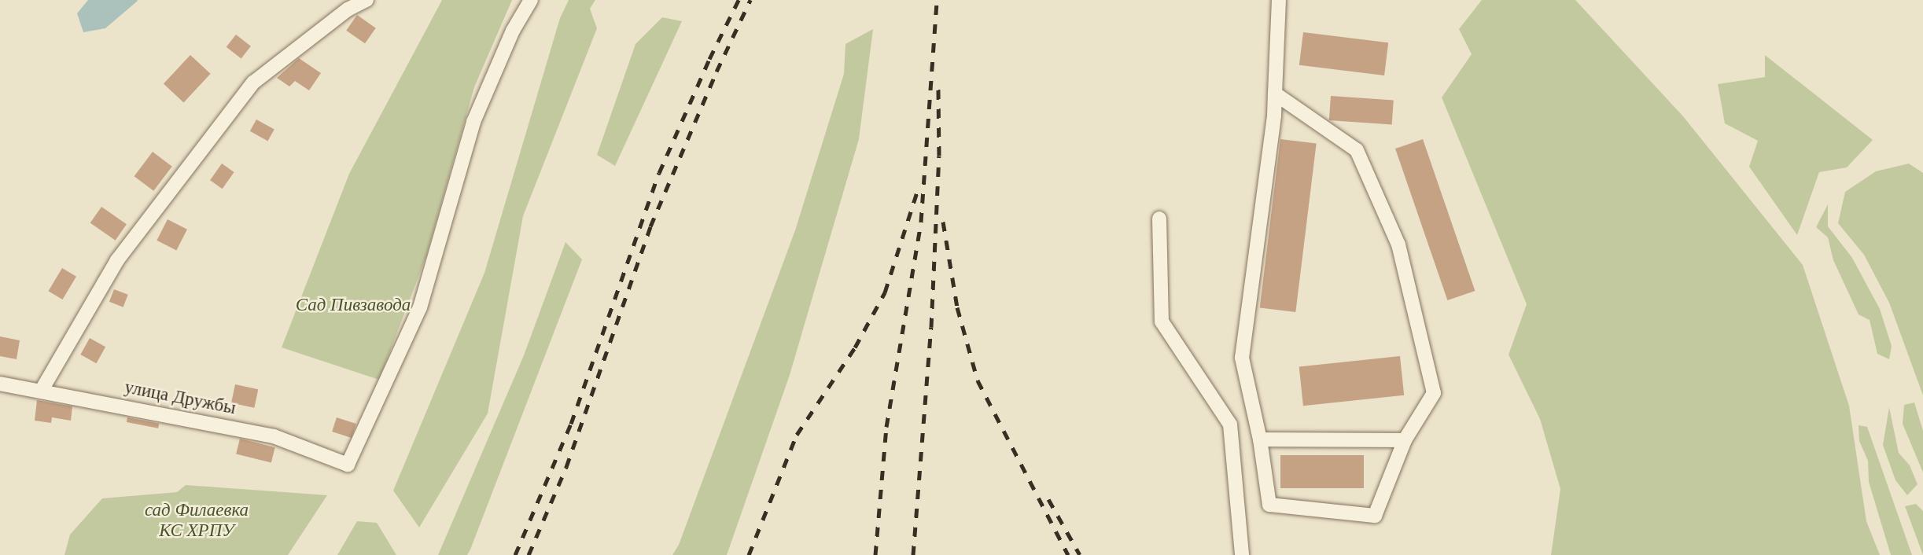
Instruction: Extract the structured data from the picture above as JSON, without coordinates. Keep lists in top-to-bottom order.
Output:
{
  "streets": {
    "street": ["улица Дружбы"]
  },
  "parks": ["Сад Пивзавода", "сад Филаевка КС ХРПУ"]
}
